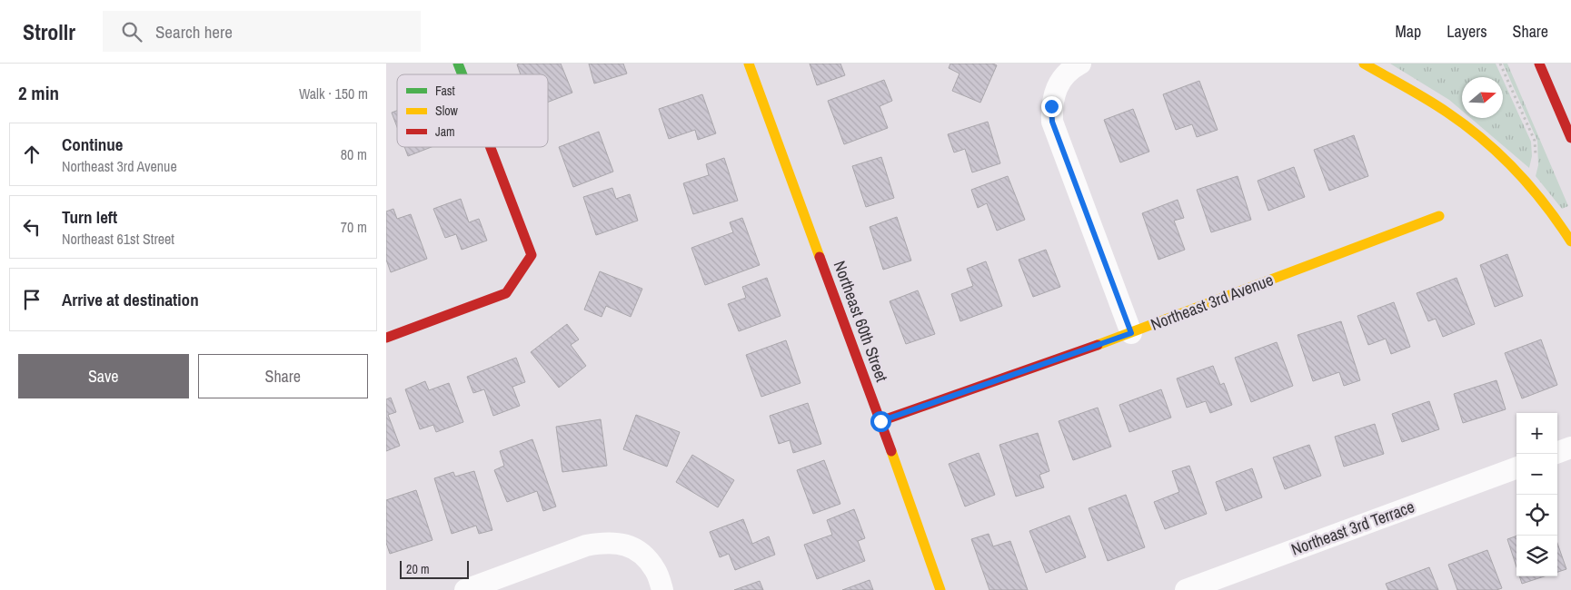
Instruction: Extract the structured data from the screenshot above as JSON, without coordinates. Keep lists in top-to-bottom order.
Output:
{
  "streets": {
    "main road": ["Northeast 3rd Avenue", "Northeast 60th Street"],
    "street": ["Northeast 3rd Terrace"]
  },
  "crossings": [
    ["Northeast 3rd Avenue", "Northeast 60th Street"]
  ],
  "legend": ["Fast", "Slow", "Jam"],
  "scale_bar": "20 m",
  "north": "right",
  "page": {
    "header": "Strollr",
    "search": "Search here",
    "nav": ["Map", "Layers", "Share"],
    "heading": ["2 min", "Walk · 150 m"],
    "list": [
      ["Continue", "Northeast 3rd Avenue", "80 m"],
      ["Turn left", "Northeast 61st Street", "70 m"],
      "Arrive at destination"
    ],
    "buttons": ["Save", "Share"],
    "map_buttons": ["+", "−"],
    "scale": "20 m"
  }
}
